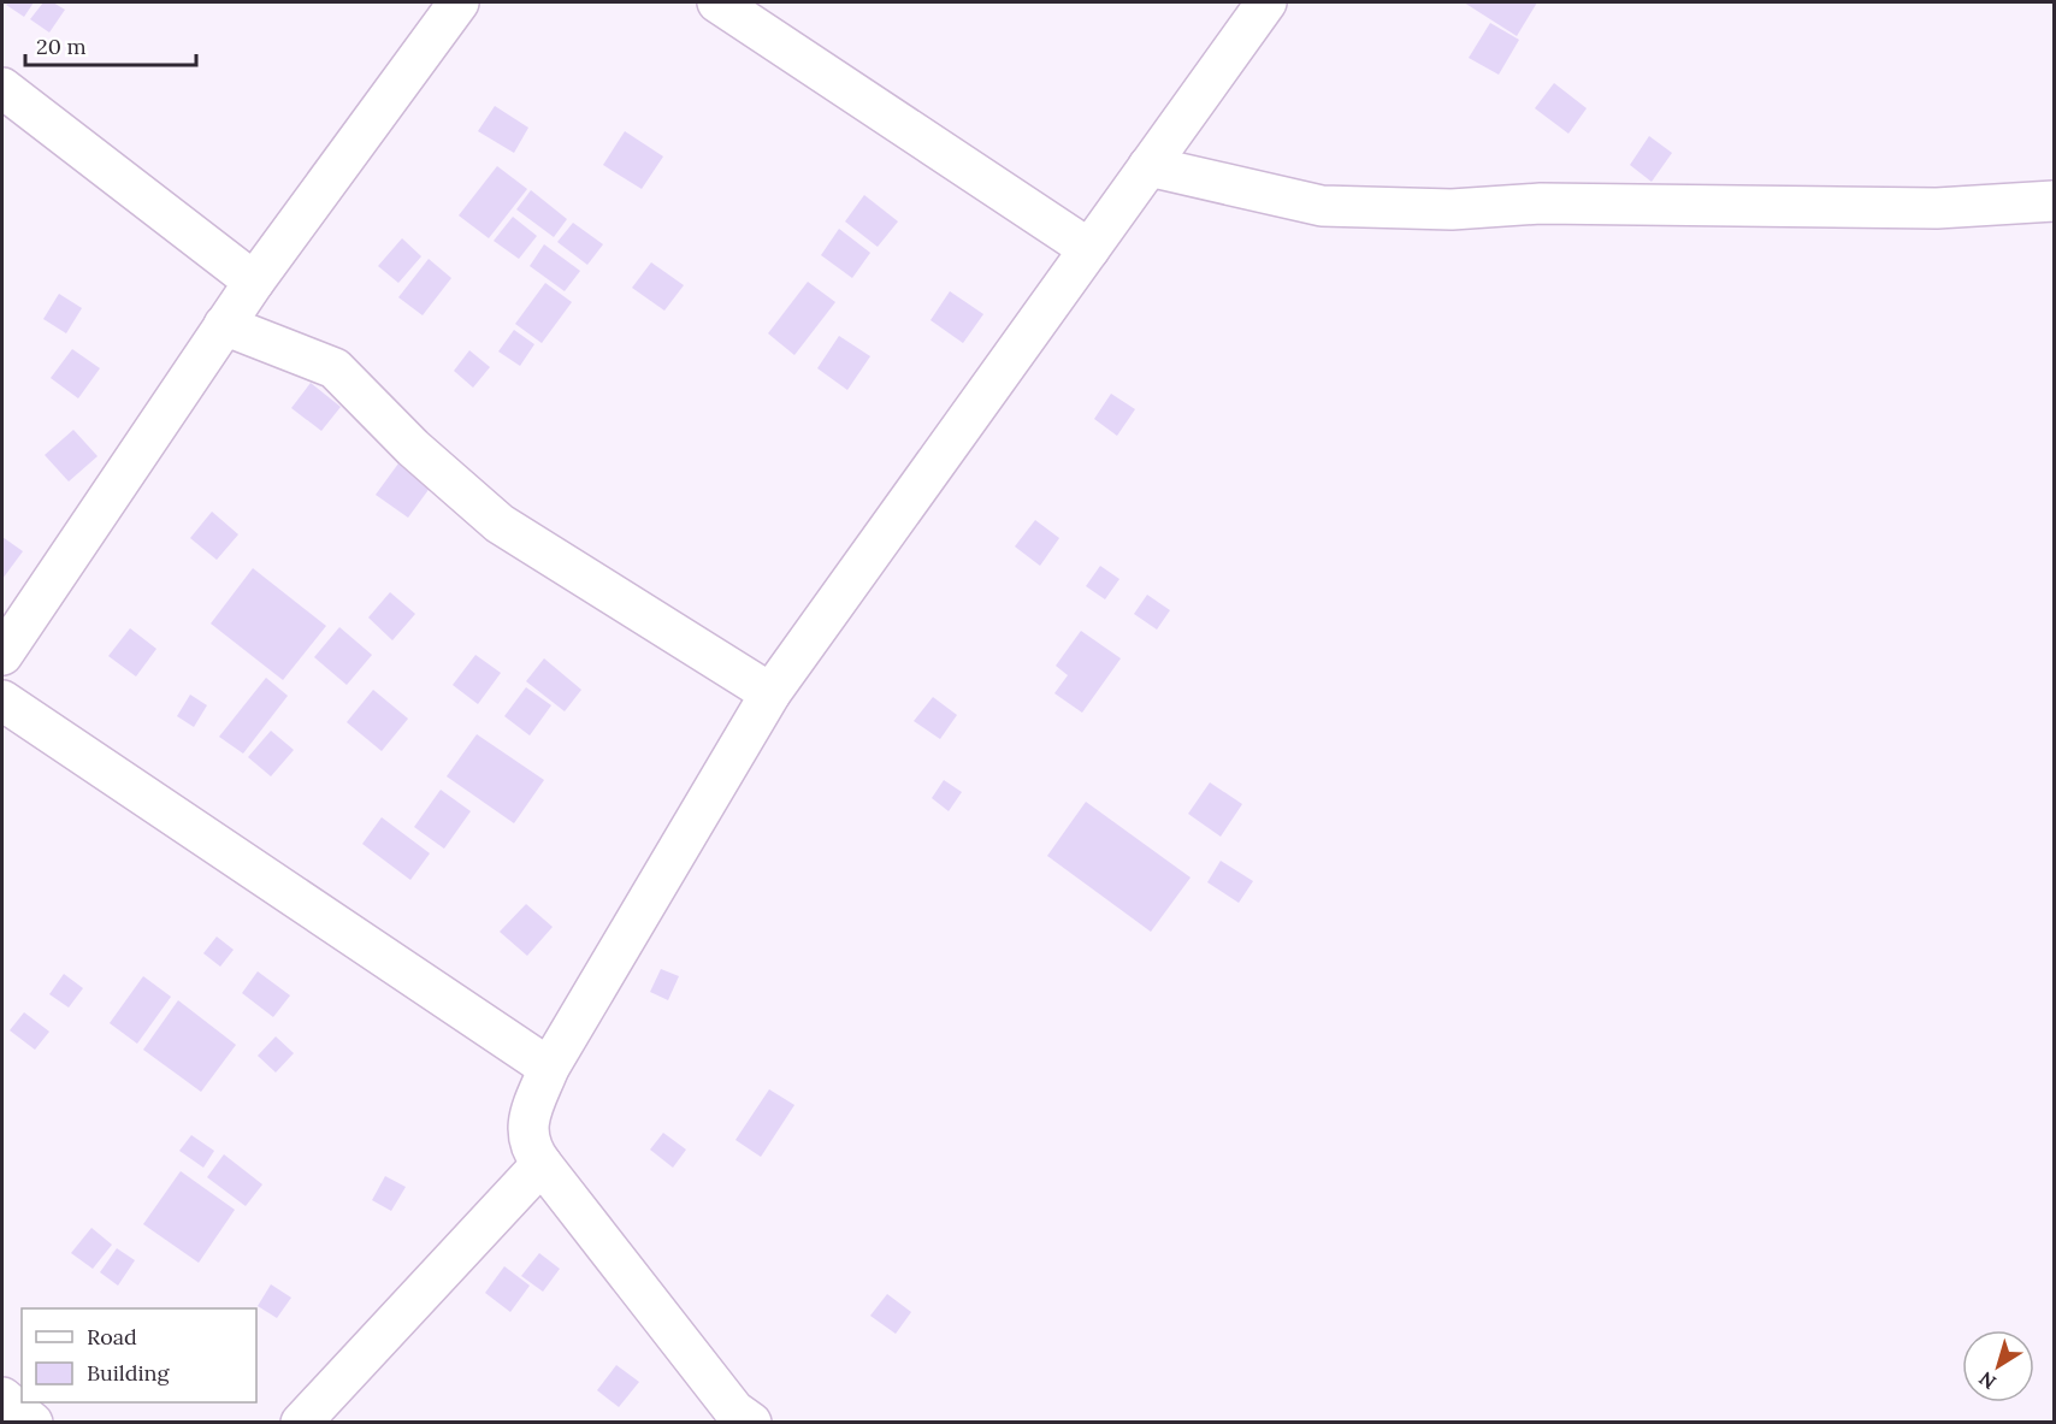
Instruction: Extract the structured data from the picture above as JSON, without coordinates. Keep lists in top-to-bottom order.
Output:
{
  "legend": ["Road", "Building"],
  "scale_bar": "20 m",
  "north": "bottom left"
}
